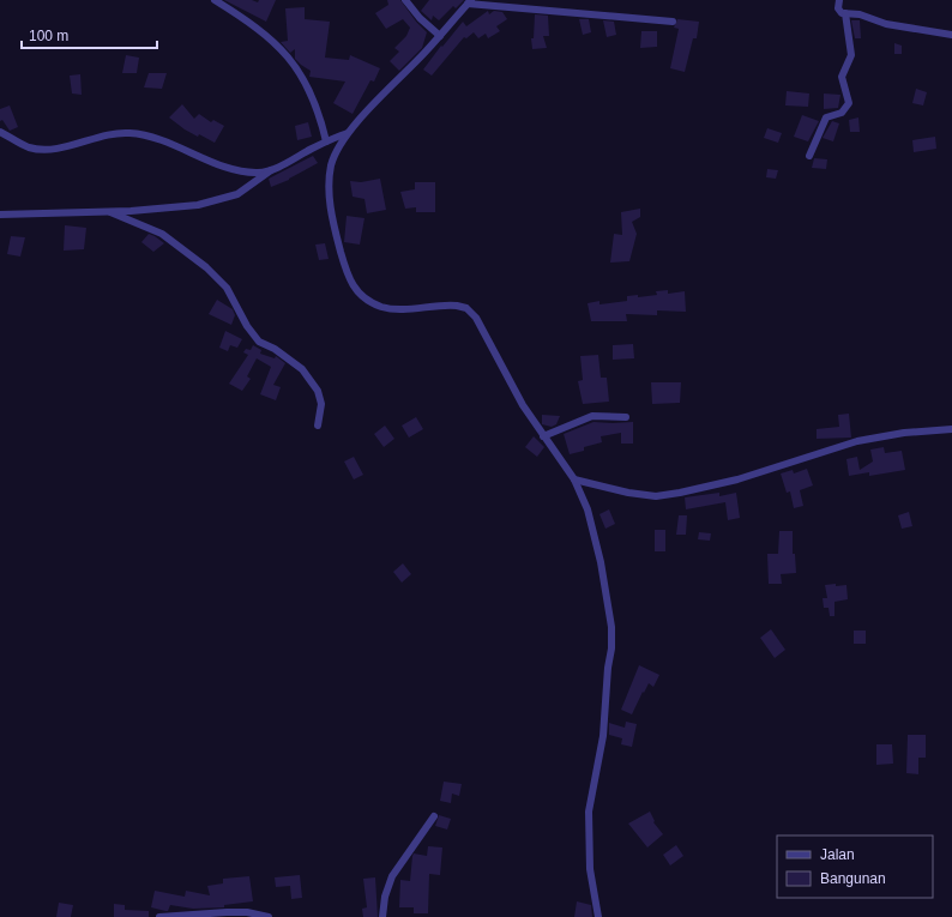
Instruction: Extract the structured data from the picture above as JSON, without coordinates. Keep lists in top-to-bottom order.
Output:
{
  "legend": ["Jalan", "Bangunan"],
  "scale_bar": "100 m"
}
